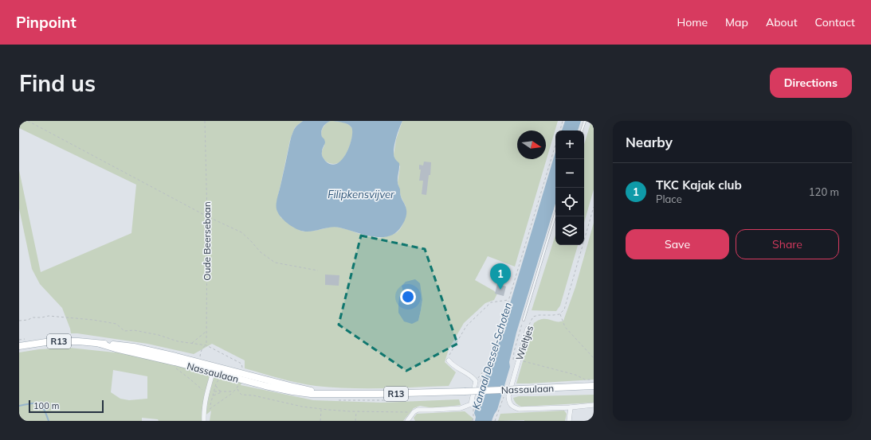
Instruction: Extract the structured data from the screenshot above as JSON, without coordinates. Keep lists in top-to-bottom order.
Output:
{
  "streets": {
    "main road": ["R13", "Nassaulaan"],
    "street": ["Wieltjes"],
    "path": ["Oude Beersebaan"]
  },
  "water": ["Filipkensvijver", "Kanaal Dessel-Schoten"],
  "scale_bar": "100 m",
  "north": "right",
  "page": {
    "header": "Pinpoint",
    "nav": [
      "Home",
      "Map",
      "About",
      "Contact"
    ],
    "buttons": [
      "Directions",
      ["Save", "Share"]
    ],
    "title": "Find us",
    "heading": "Nearby",
    "map_buttons": ["+", "−"],
    "list": [
      {
        "mark": "1",
        "name": "TKC Kajak club",
        "note": "Place",
        "value": "120 m"
      }
    ],
    "pins": "1",
    "scale": "100 m"
  }
}
